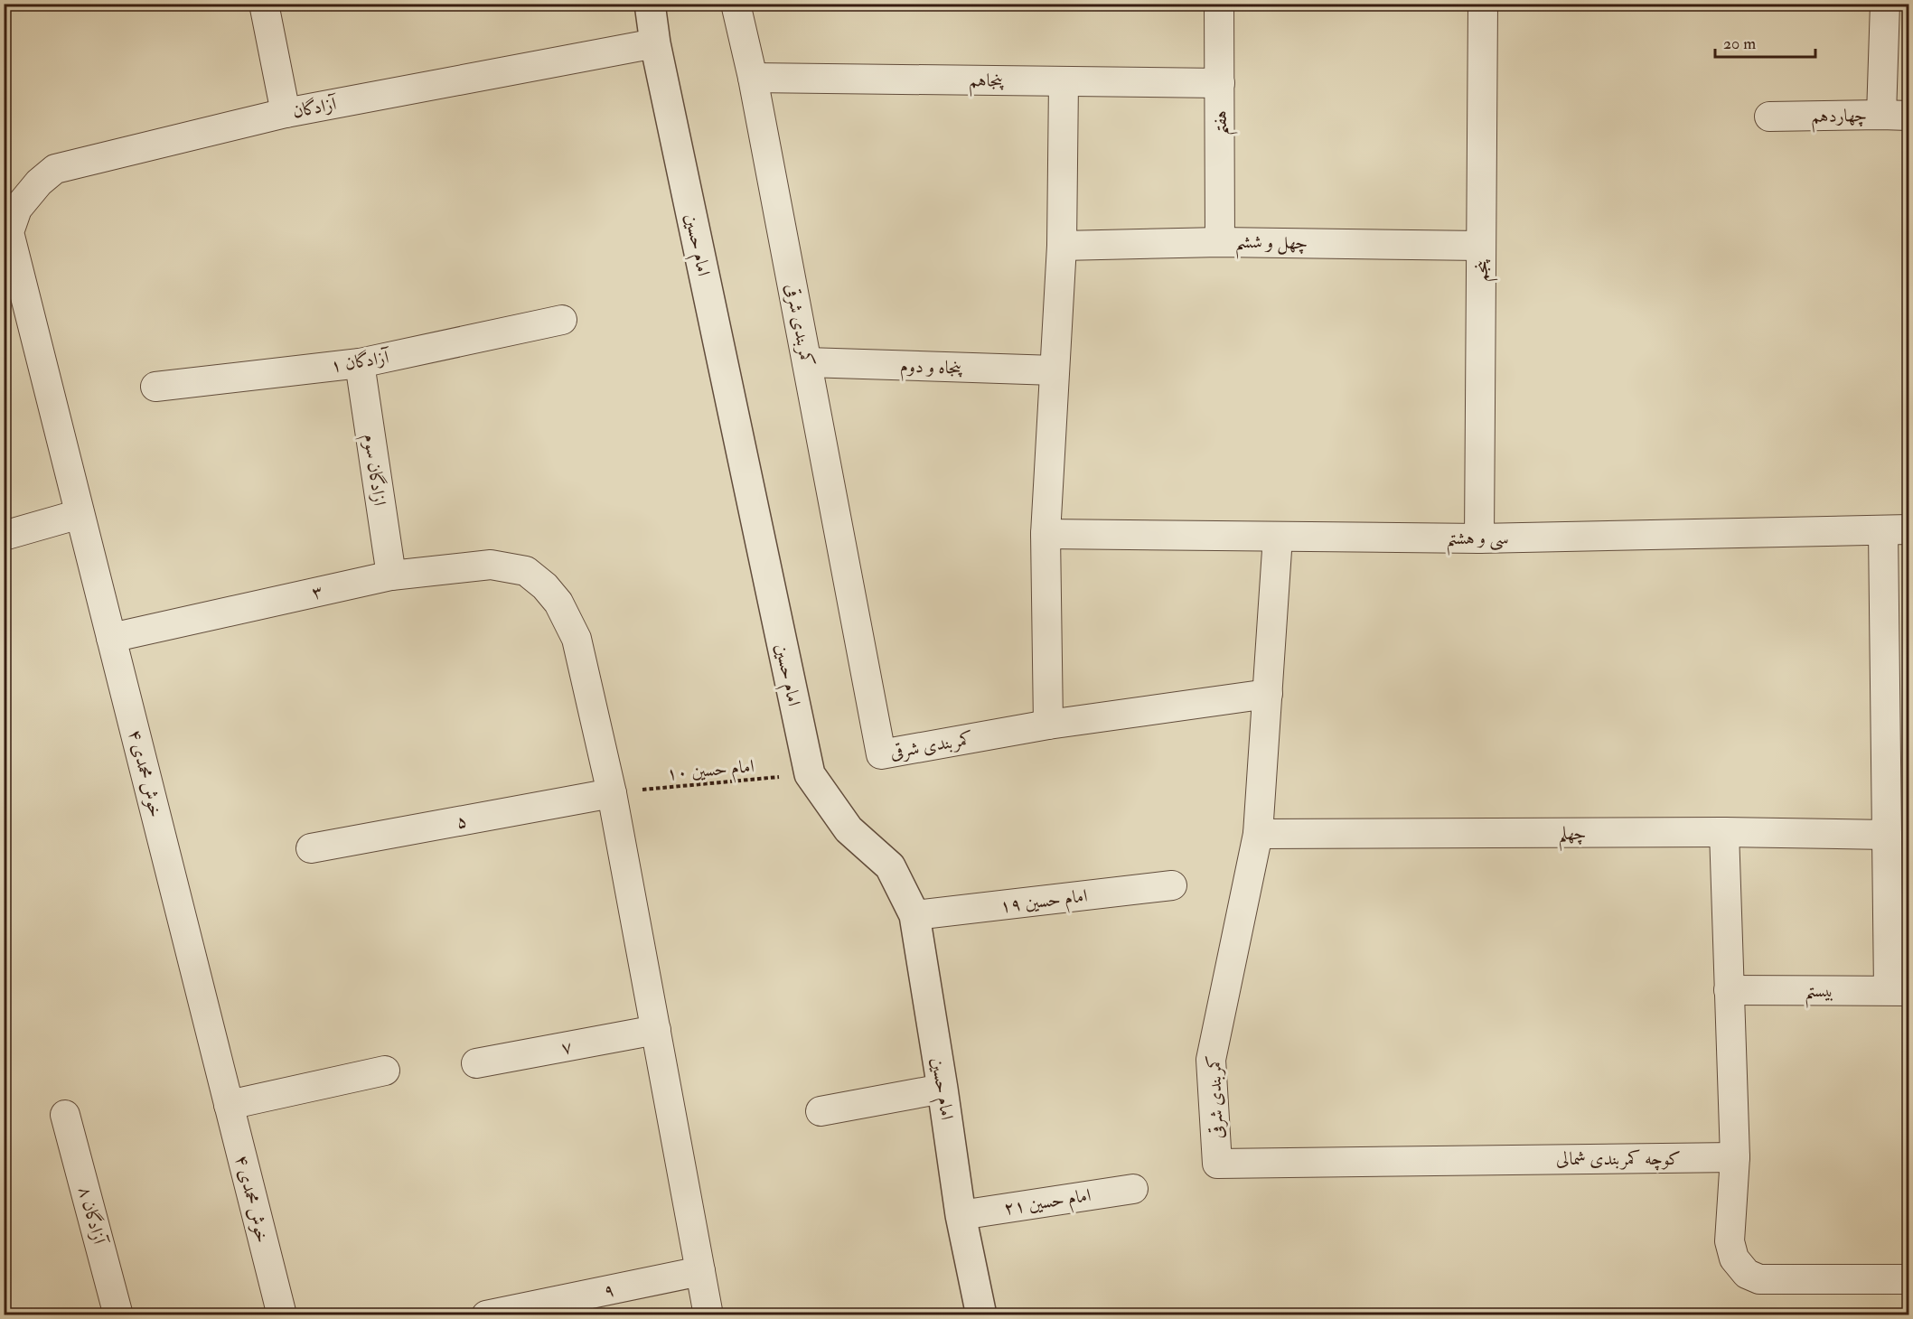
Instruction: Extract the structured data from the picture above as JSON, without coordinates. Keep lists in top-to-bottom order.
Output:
{
  "streets": {
    "street": [
      "پنجاهم",
      "آزادگان",
      "چهاردهم",
      "هفتم",
      "چهل و ششم",
      "امام حسین",
      "پنجم",
      "کمربندی شرقی",
      "آزادگان ۱",
      "پنجاه و دوم",
      "ازادگان سوم",
      "سی و هشتم",
      "۳",
      "خوش محمدی ۴",
      "۵",
      "چهلم",
      "امام حسین ۱۹",
      "بیستم",
      "۷",
      "کوچه کمربندی شمالی",
      "امام حسین ۲۱",
      "آزادگان ۸",
      "۹"
    ],
    "path": ["امام حسین ۱۰"]
  },
  "crossings": [
    ["پنجاهم", "هفتم"],
    ["پنجاهم", "کمربندی شرقی"],
    ["آزادگان", "امام حسین"],
    ["آزادگان", "خوش محمدی ۴"],
    ["هفتم", "چهل و ششم"],
    ["چهل و ششم", "پنجم"],
    ["امام حسین", "امام حسین ۱۰"],
    ["امام حسین", "امام حسین ۱۹"],
    ["امام حسین", "امام حسین ۲۱"],
    ["پنجم", "سی و هشتم"],
    ["کمربندی شرقی", "پنجاه و دوم"],
    ["کمربندی شرقی", "چهلم"],
    ["کمربندی شرقی", "کوچه کمربندی شمالی"],
    ["آزادگان ۱", "ازادگان سوم"],
    ["ازادگان سوم", "۳"],
    ["۳", "امام حسین ۱۰"],
    ["۳", "خوش محمدی ۴"],
    ["۳", "۵"],
    ["امام حسین ۱۰", "۵"]
  ],
  "scale_bar": "20 m"
}
